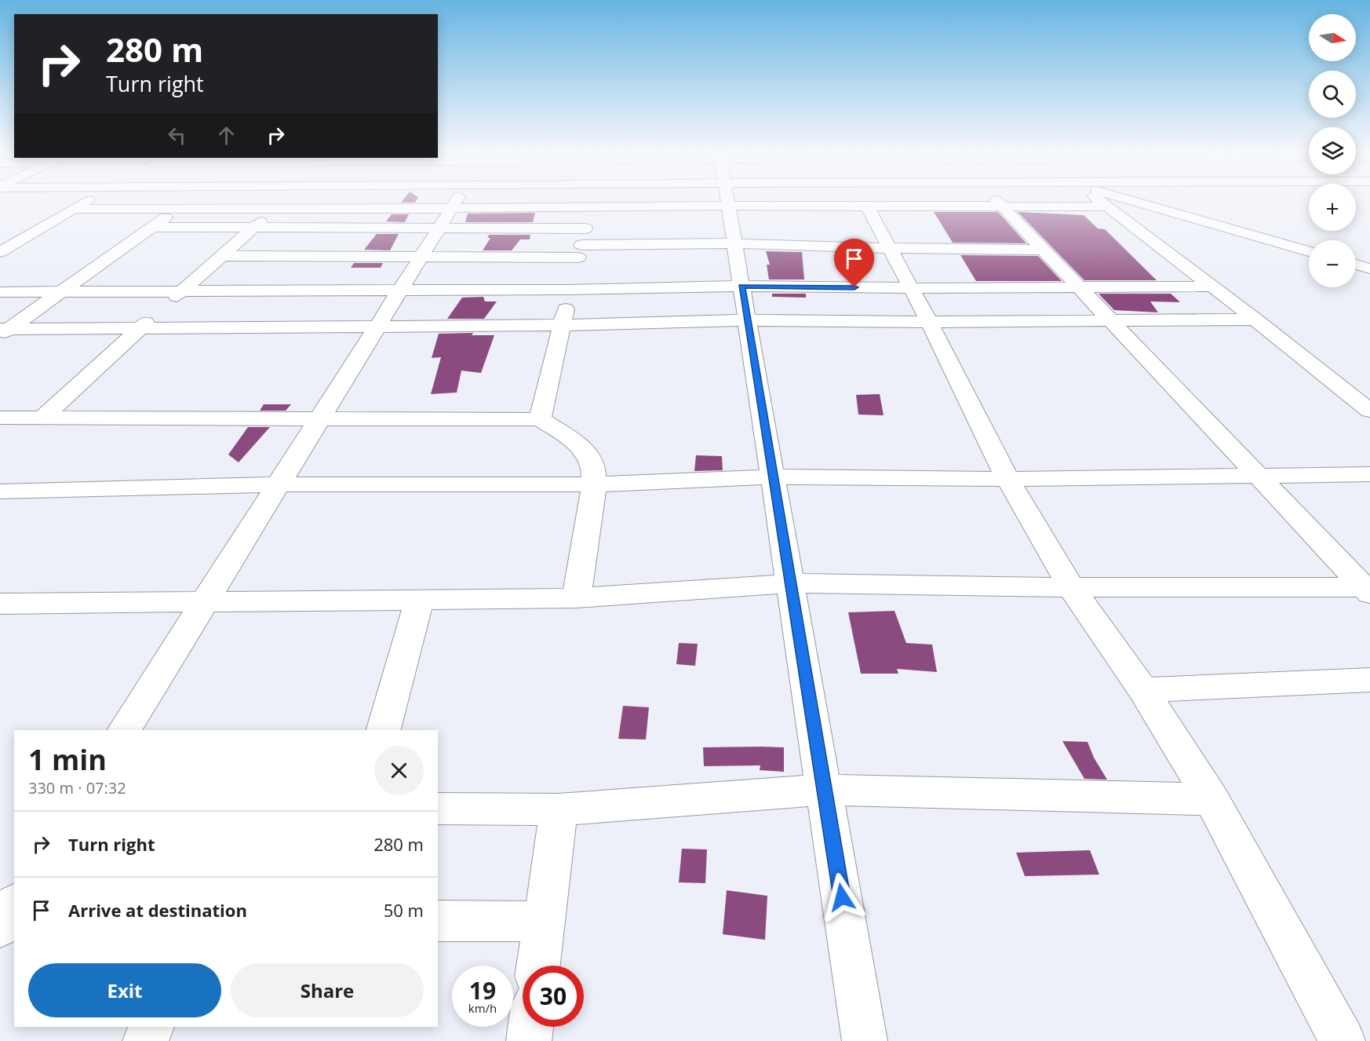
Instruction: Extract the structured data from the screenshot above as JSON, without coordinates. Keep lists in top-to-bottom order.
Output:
{
  "north": "right",
  "page": {
    "map_buttons": ["+", "−"],
    "turn": ["280 m", "Turn right"],
    "heading": ["1 min", "330 m · 07:32"],
    "list": [
      {
        "name": "Turn right",
        "value": "280 m"
      },
      {
        "name": "Arrive at destination",
        "value": "50 m"
      }
    ],
    "buttons": ["Exit", "Share"],
    "speed": "19 km/h",
    "limit": "30"
  }
}
